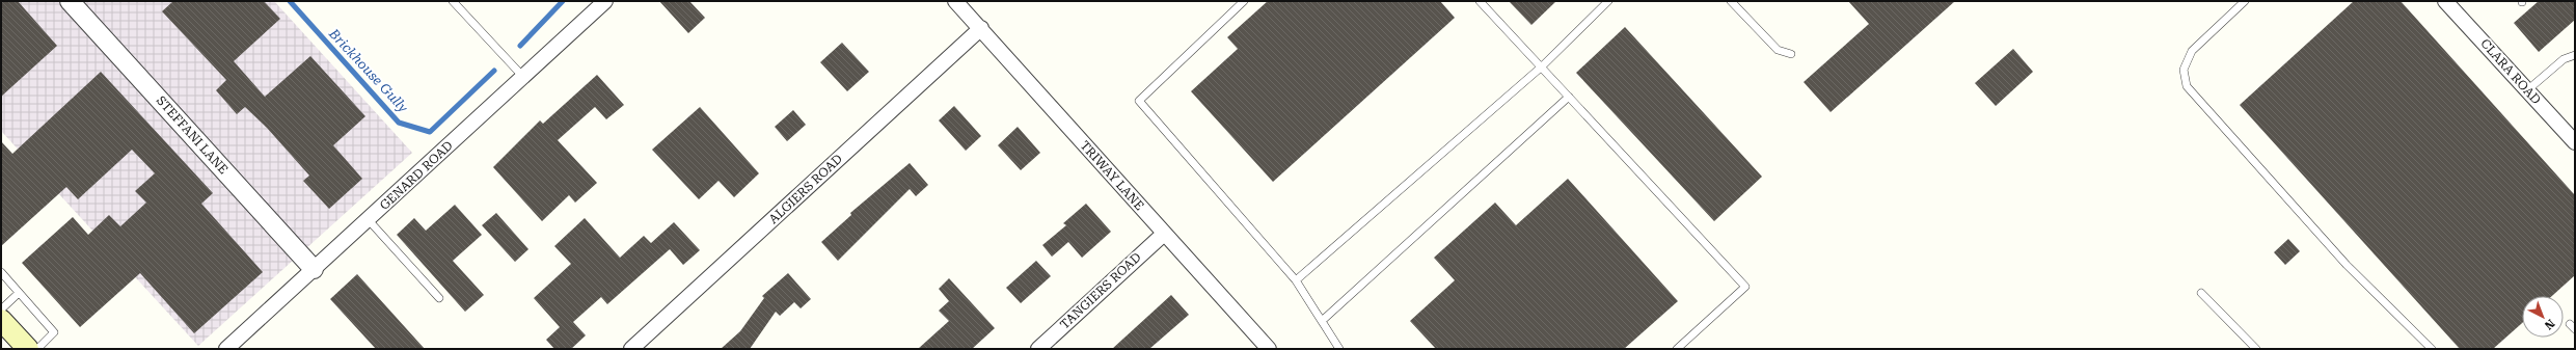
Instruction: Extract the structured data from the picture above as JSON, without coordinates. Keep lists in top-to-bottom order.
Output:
{
  "streets": {
    "street": [
      "CLARA ROAD",
      "STEFFANI LANE",
      "GENARD ROAD",
      "TRIWAY LANE",
      "ALGIERS ROAD",
      "TANGIERS ROAD"
    ]
  },
  "crossings": [
    ["STEFFANI LANE", "GENARD ROAD"],
    ["TRIWAY LANE", "ALGIERS ROAD"],
    ["TRIWAY LANE", "TANGIERS ROAD"]
  ],
  "water": ["Brickhouse Gully"],
  "north": "bottom right"
}
